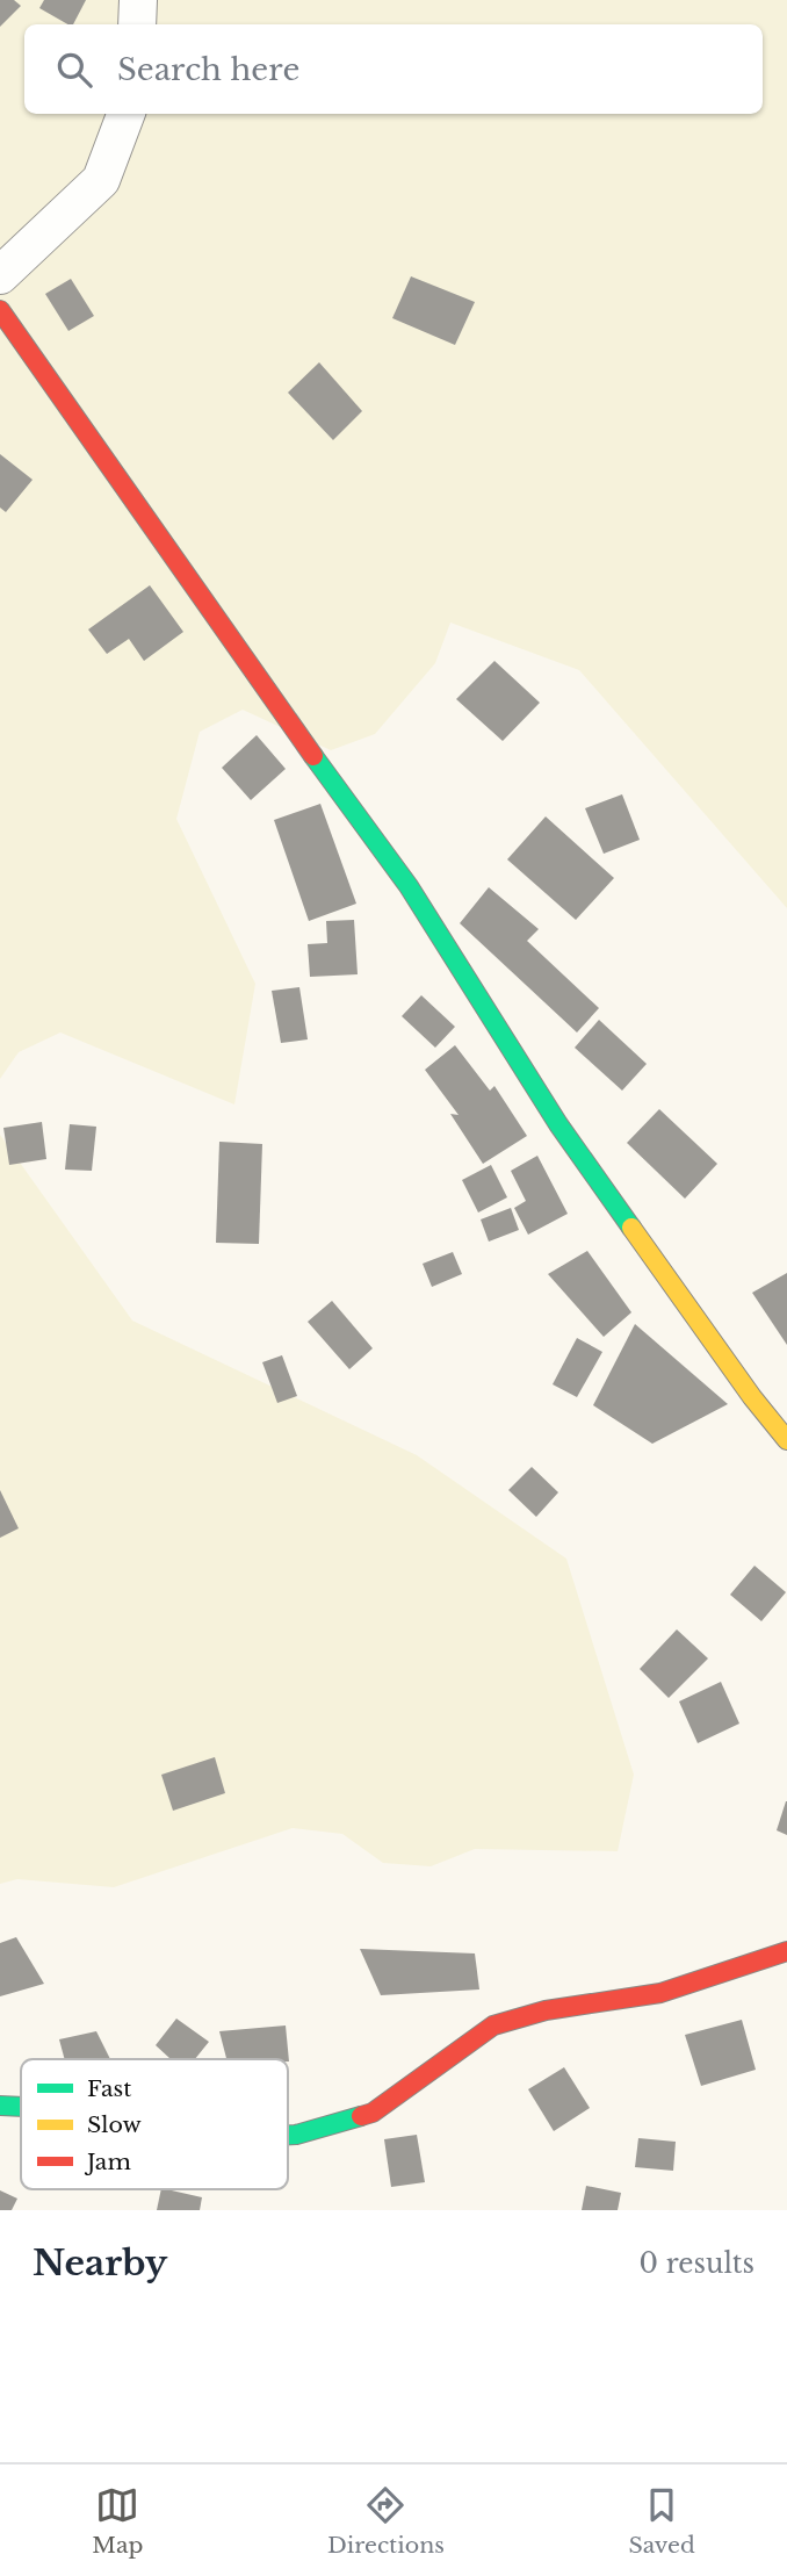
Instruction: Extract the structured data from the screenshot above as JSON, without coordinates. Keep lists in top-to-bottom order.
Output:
{
  "legend": ["Fast", "Slow", "Jam"],
  "page": {
    "search": "Search here",
    "heading": ["Nearby", "0 results"],
    "nav": ["Map", "Directions", "Saved"]
  }
}
